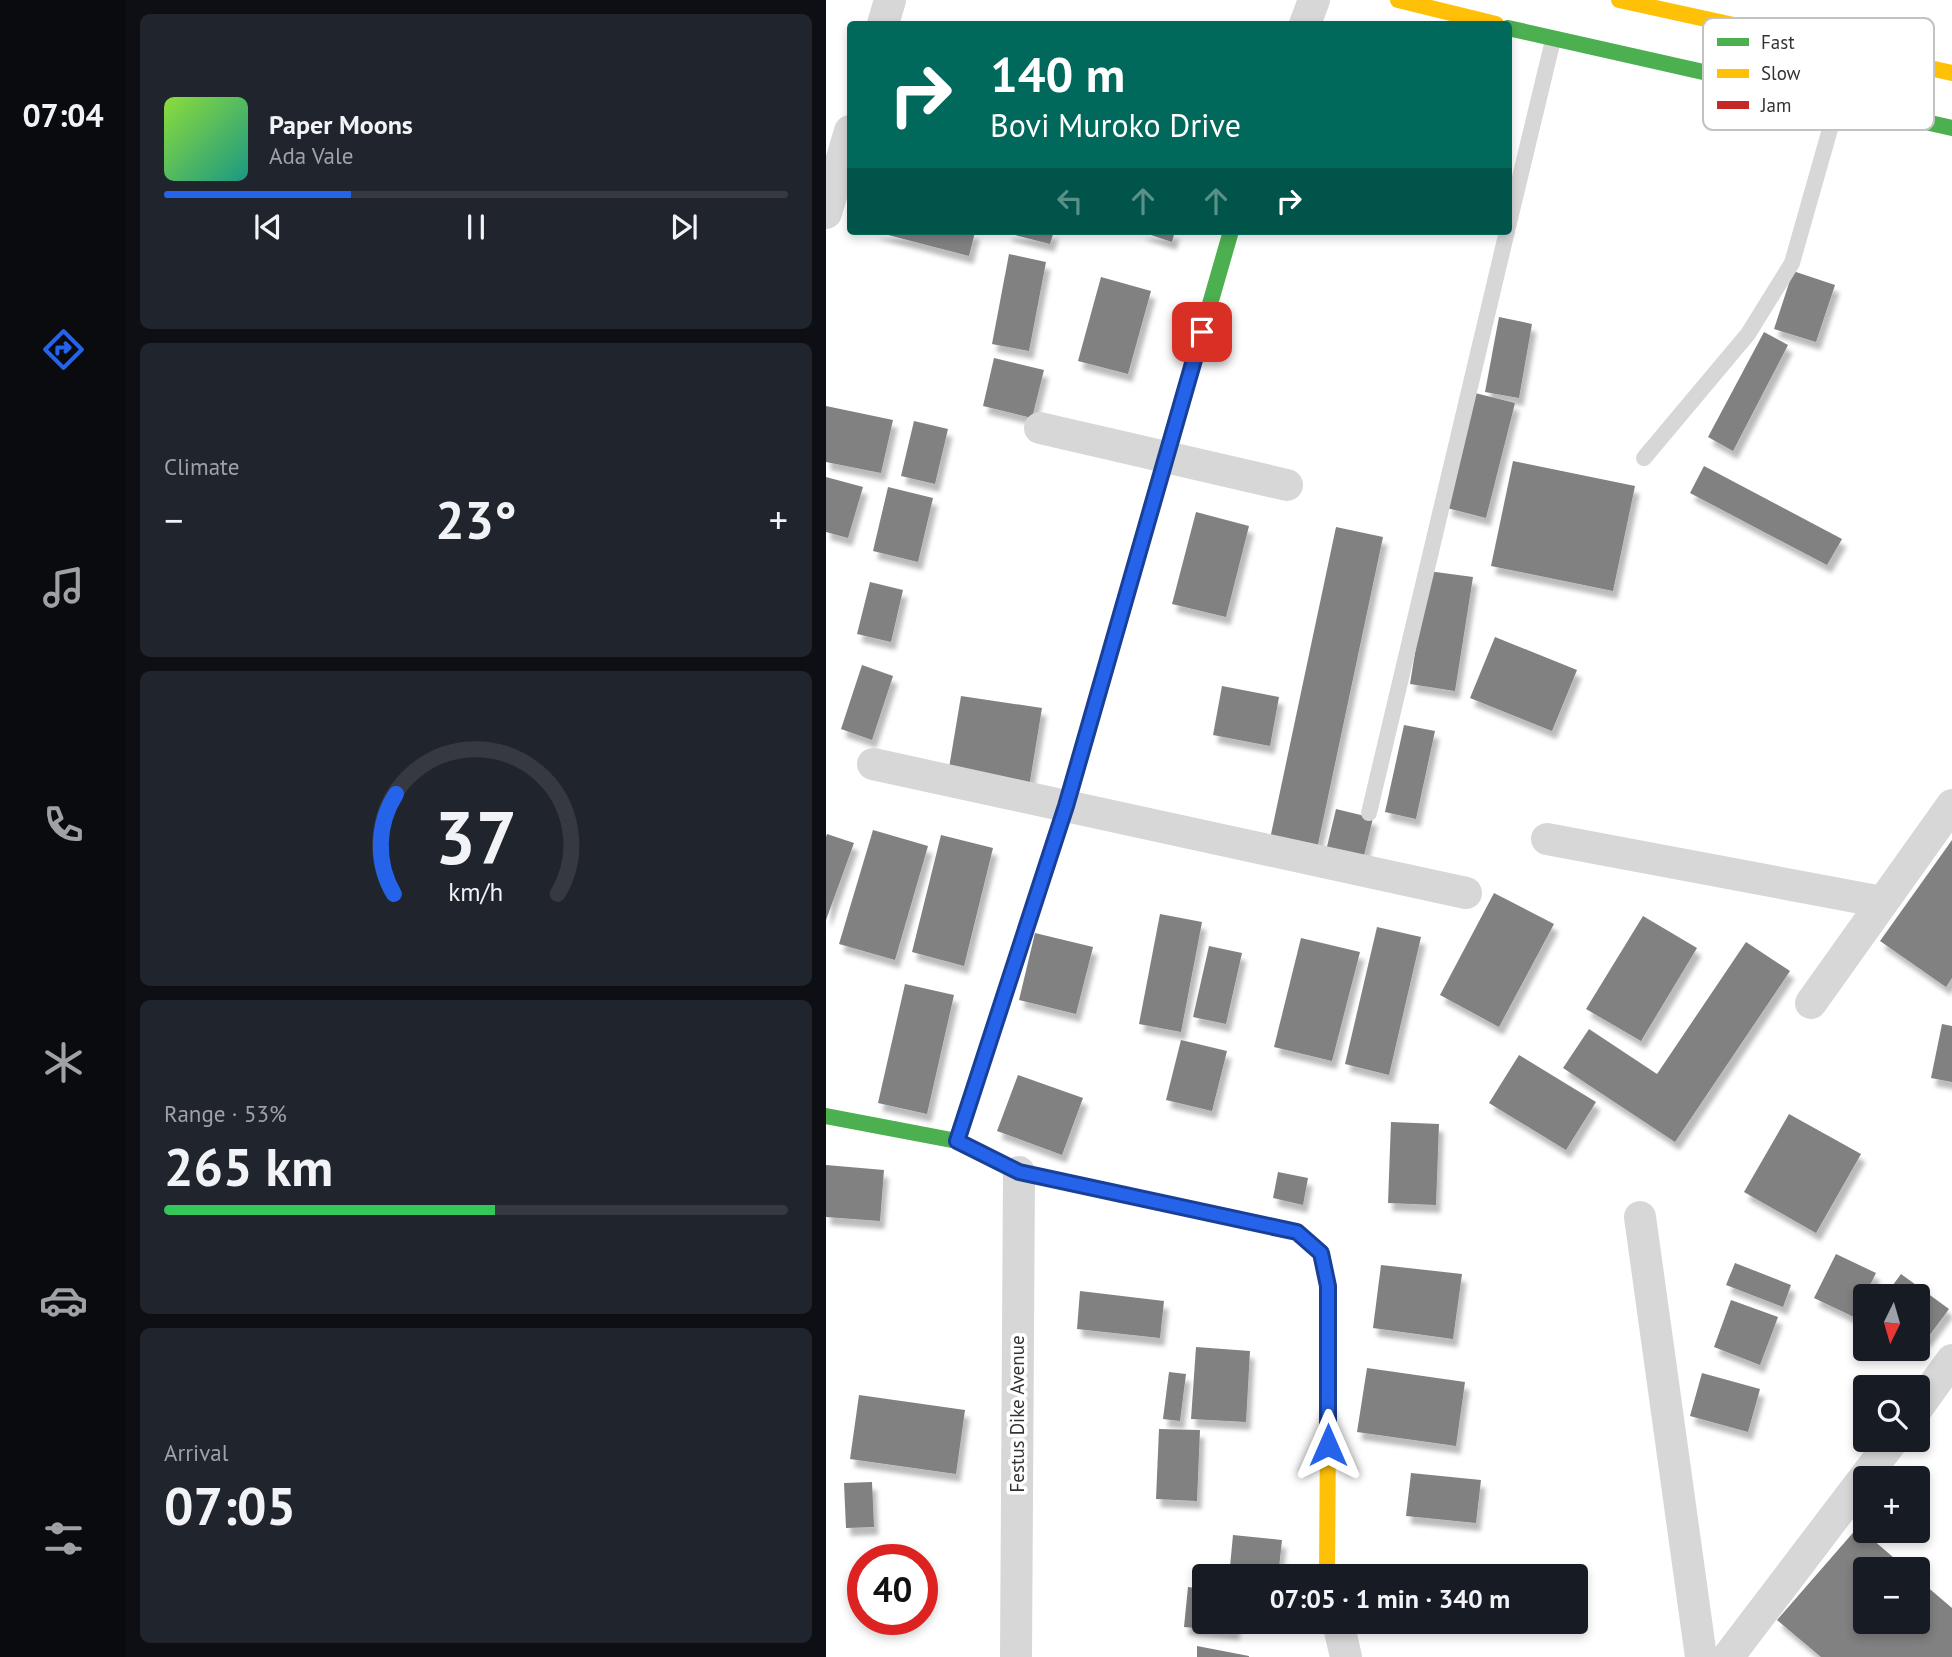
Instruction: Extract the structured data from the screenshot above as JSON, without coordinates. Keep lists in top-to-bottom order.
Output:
{
  "streets": {
    "street": ["Festus Dike Avenue"]
  },
  "legend": ["Fast", "Slow", "Jam"],
  "north": "bottom",
  "page": {
    "tabs": "07:04",
    "turn": ["140 m", "Bovi Muroko Drive"],
    "song": ["Paper Moons", "Ada Vale"],
    "tile": [
      "Climate",
      ["Range · 53%", "265 km"],
      ["Arrival", "07:05"]
    ],
    "heat": ["−", "23°", "+"],
    "map_buttons": ["+", "−"],
    "limit": "40",
    "trip": "07:05 · 1 min · 340 m",
    "gauge": ["37", "km/h"]
  }
}
